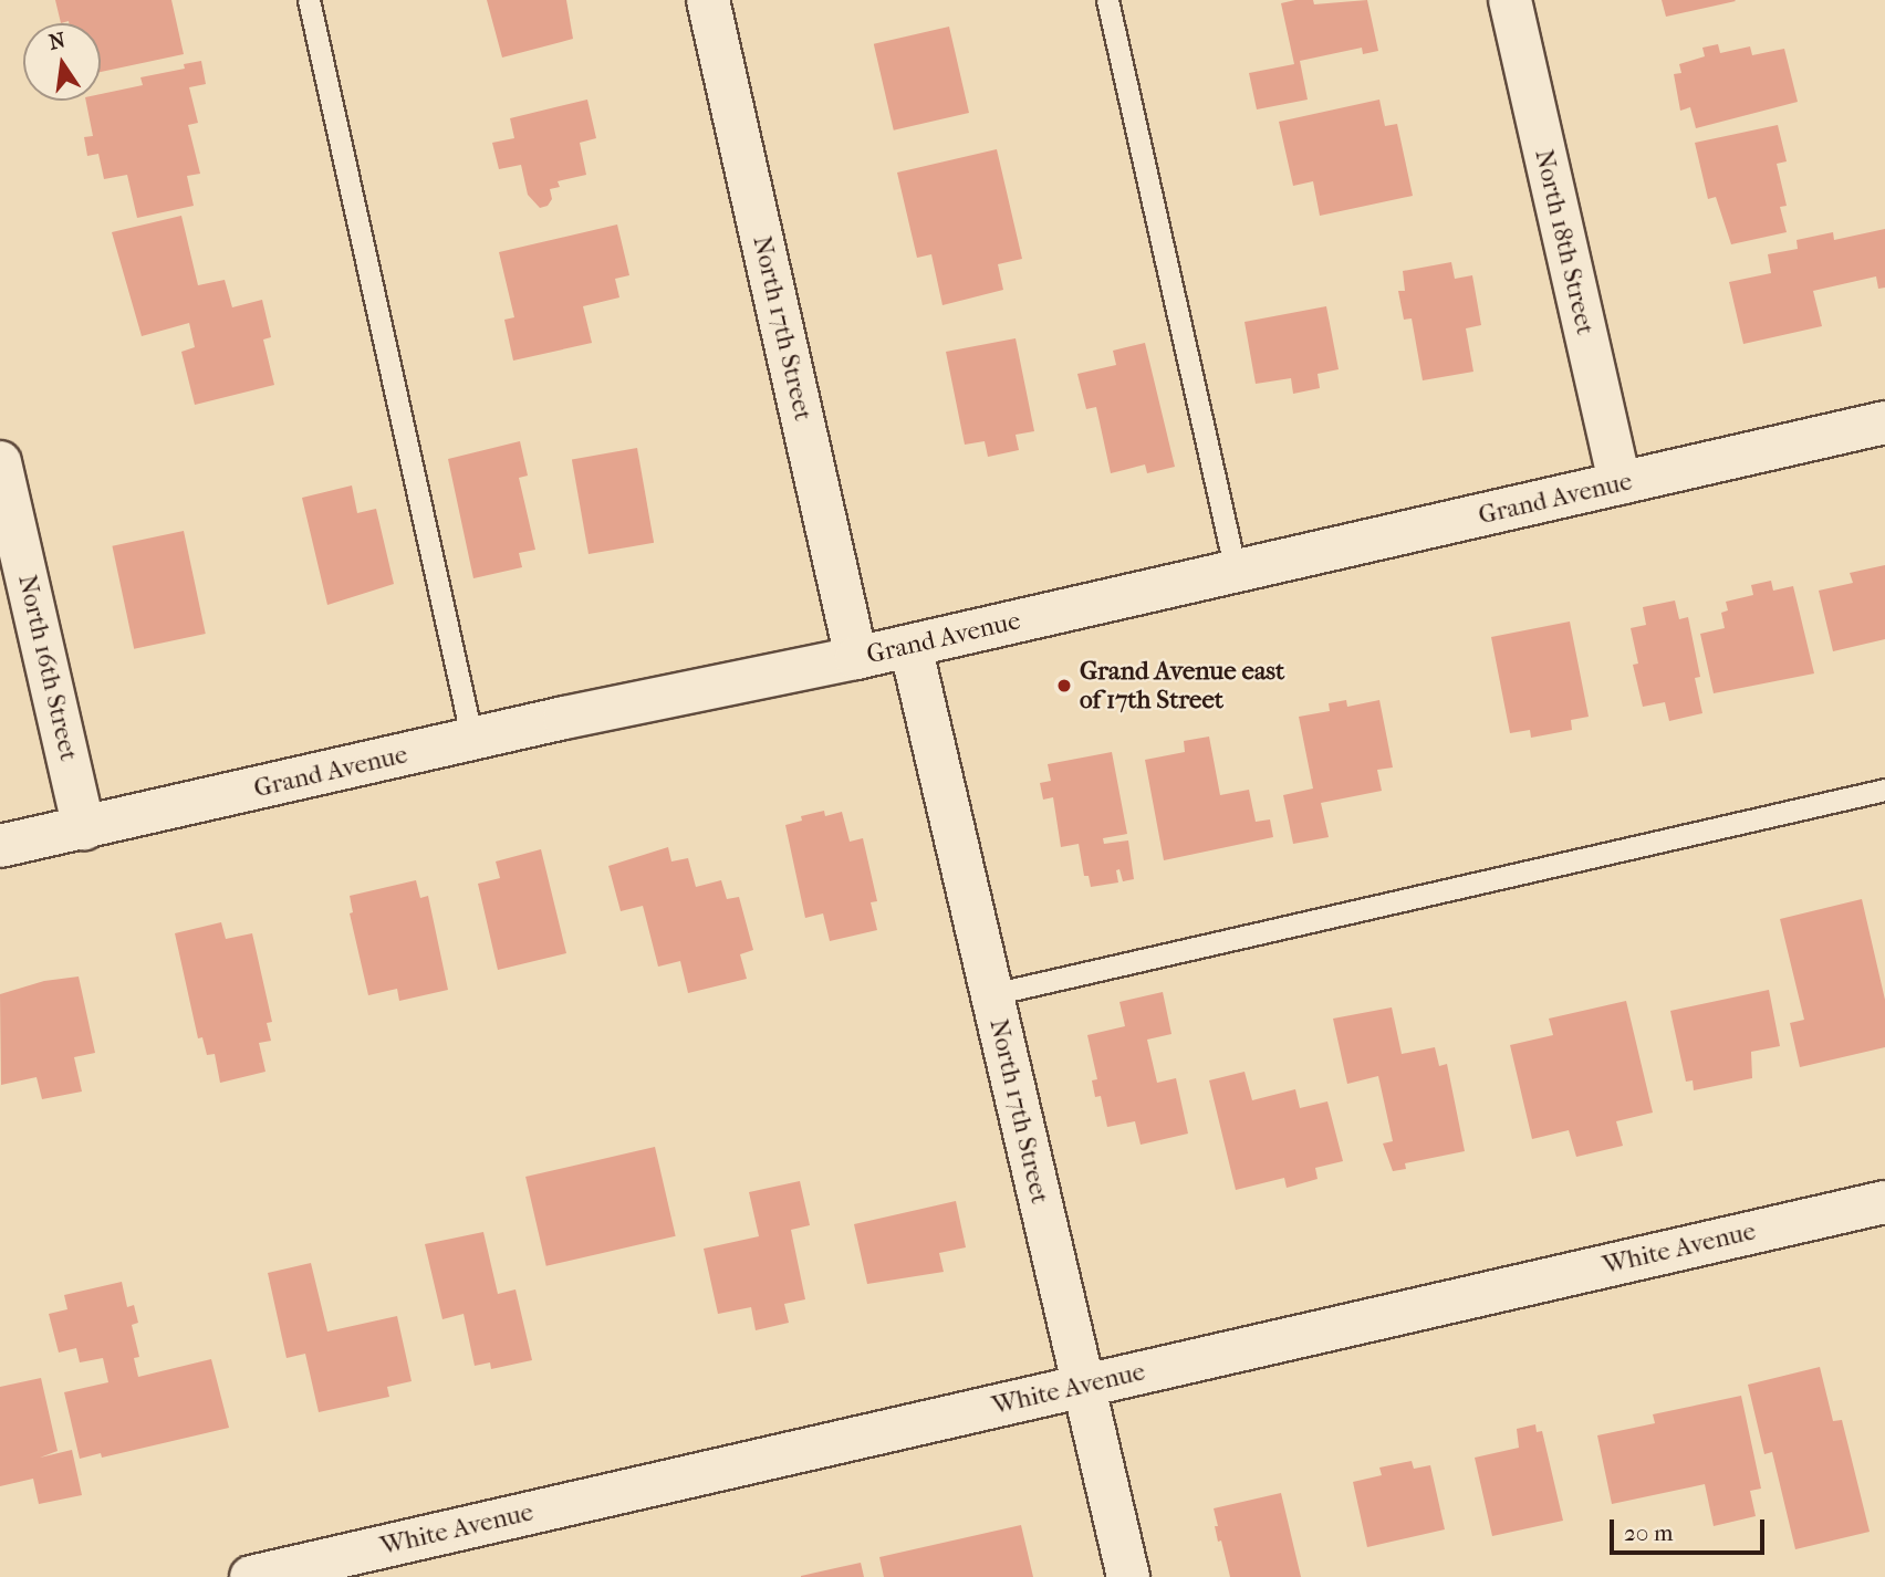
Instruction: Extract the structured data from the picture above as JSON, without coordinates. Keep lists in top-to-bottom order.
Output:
{
  "streets": {
    "street": [
      "North 18th Street",
      "North 17th Street",
      "Grand Avenue",
      "North 16th Street",
      "White Avenue"
    ]
  },
  "crossings": [
    ["North 18th Street", "Grand Avenue"],
    ["North 17th Street", "Grand Avenue"],
    ["North 17th Street", "White Avenue"],
    ["Grand Avenue", "North 16th Street"]
  ],
  "places": ["Grand Avenue east of 17th Street"],
  "scale_bar": "20 m",
  "north": "top"
}
